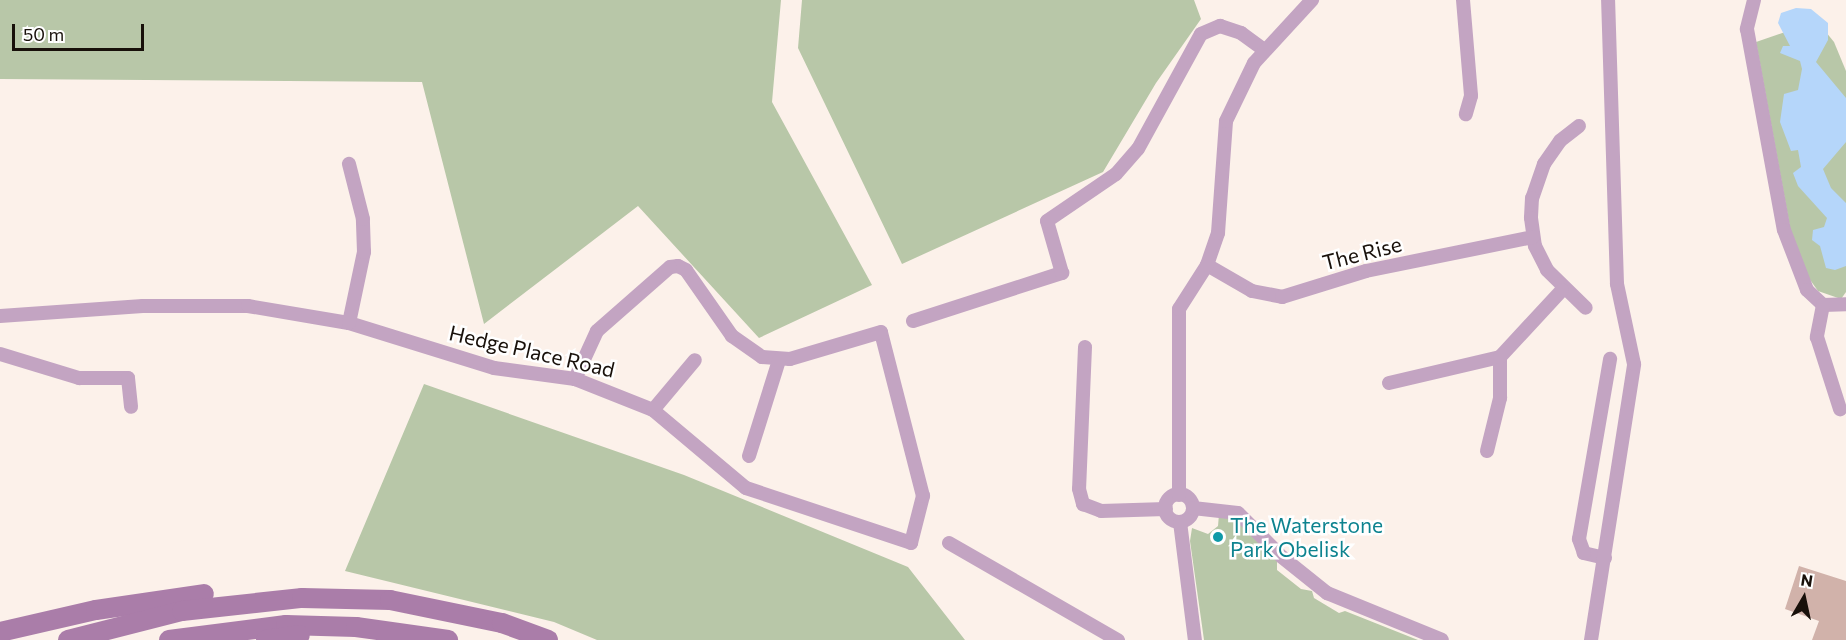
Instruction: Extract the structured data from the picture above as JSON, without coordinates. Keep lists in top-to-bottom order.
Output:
{
  "streets": {
    "street": ["The Rise", "Hedge Place Road"]
  },
  "places": ["The Waterstone Park Obelisk"],
  "scale_bar": "50 m",
  "north": "top"
}
